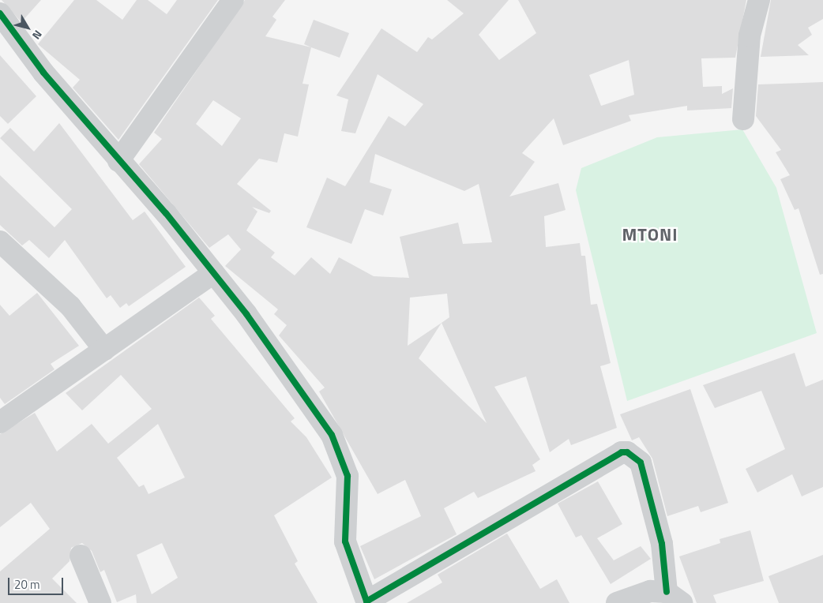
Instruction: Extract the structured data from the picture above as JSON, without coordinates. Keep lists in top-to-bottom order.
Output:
{
  "districts": ["MTONI"],
  "scale_bar": "20 m",
  "north": "bottom right"
}
